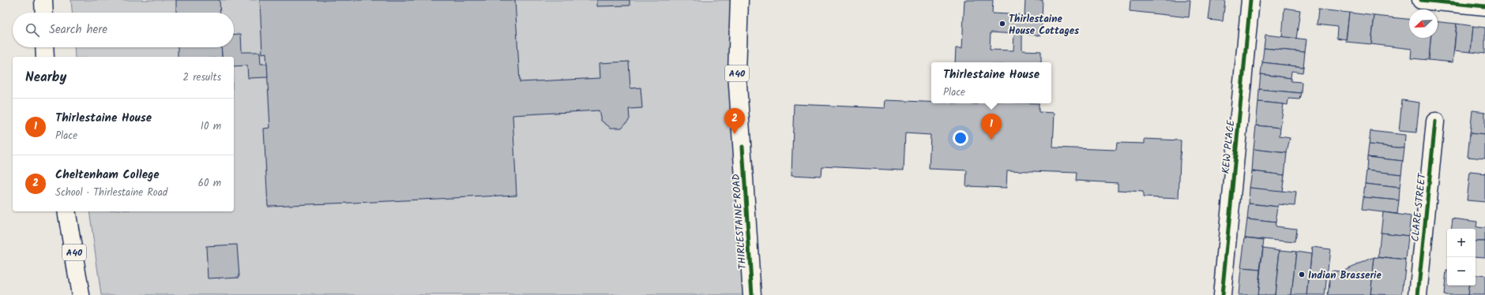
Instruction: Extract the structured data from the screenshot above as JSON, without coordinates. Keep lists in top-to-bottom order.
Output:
{
  "streets": {
    "main road": [
      "A40",
      "KEW PLACE",
      "CLARE STREET",
      "THIRLESTAINE ROAD"
    ]
  },
  "places": ["Thirlestaine House Cottages", "Indian Brasserie"],
  "north": "bottom left",
  "page": {
    "search": "Search here",
    "heading": ["Nearby", "2 results"],
    "popup": ["Thirlestaine House", "Place"],
    "list": [
      {
        "mark": "1",
        "name": "Thirlestaine House",
        "note": "Place",
        "value": "10 m"
      },
      {
        "mark": "2",
        "name": "Cheltenham College",
        "note": "School · Thirlestaine Road",
        "value": "60 m"
      }
    ],
    "pins": ["2", "1"],
    "map_buttons": ["+", "−"]
  }
}
